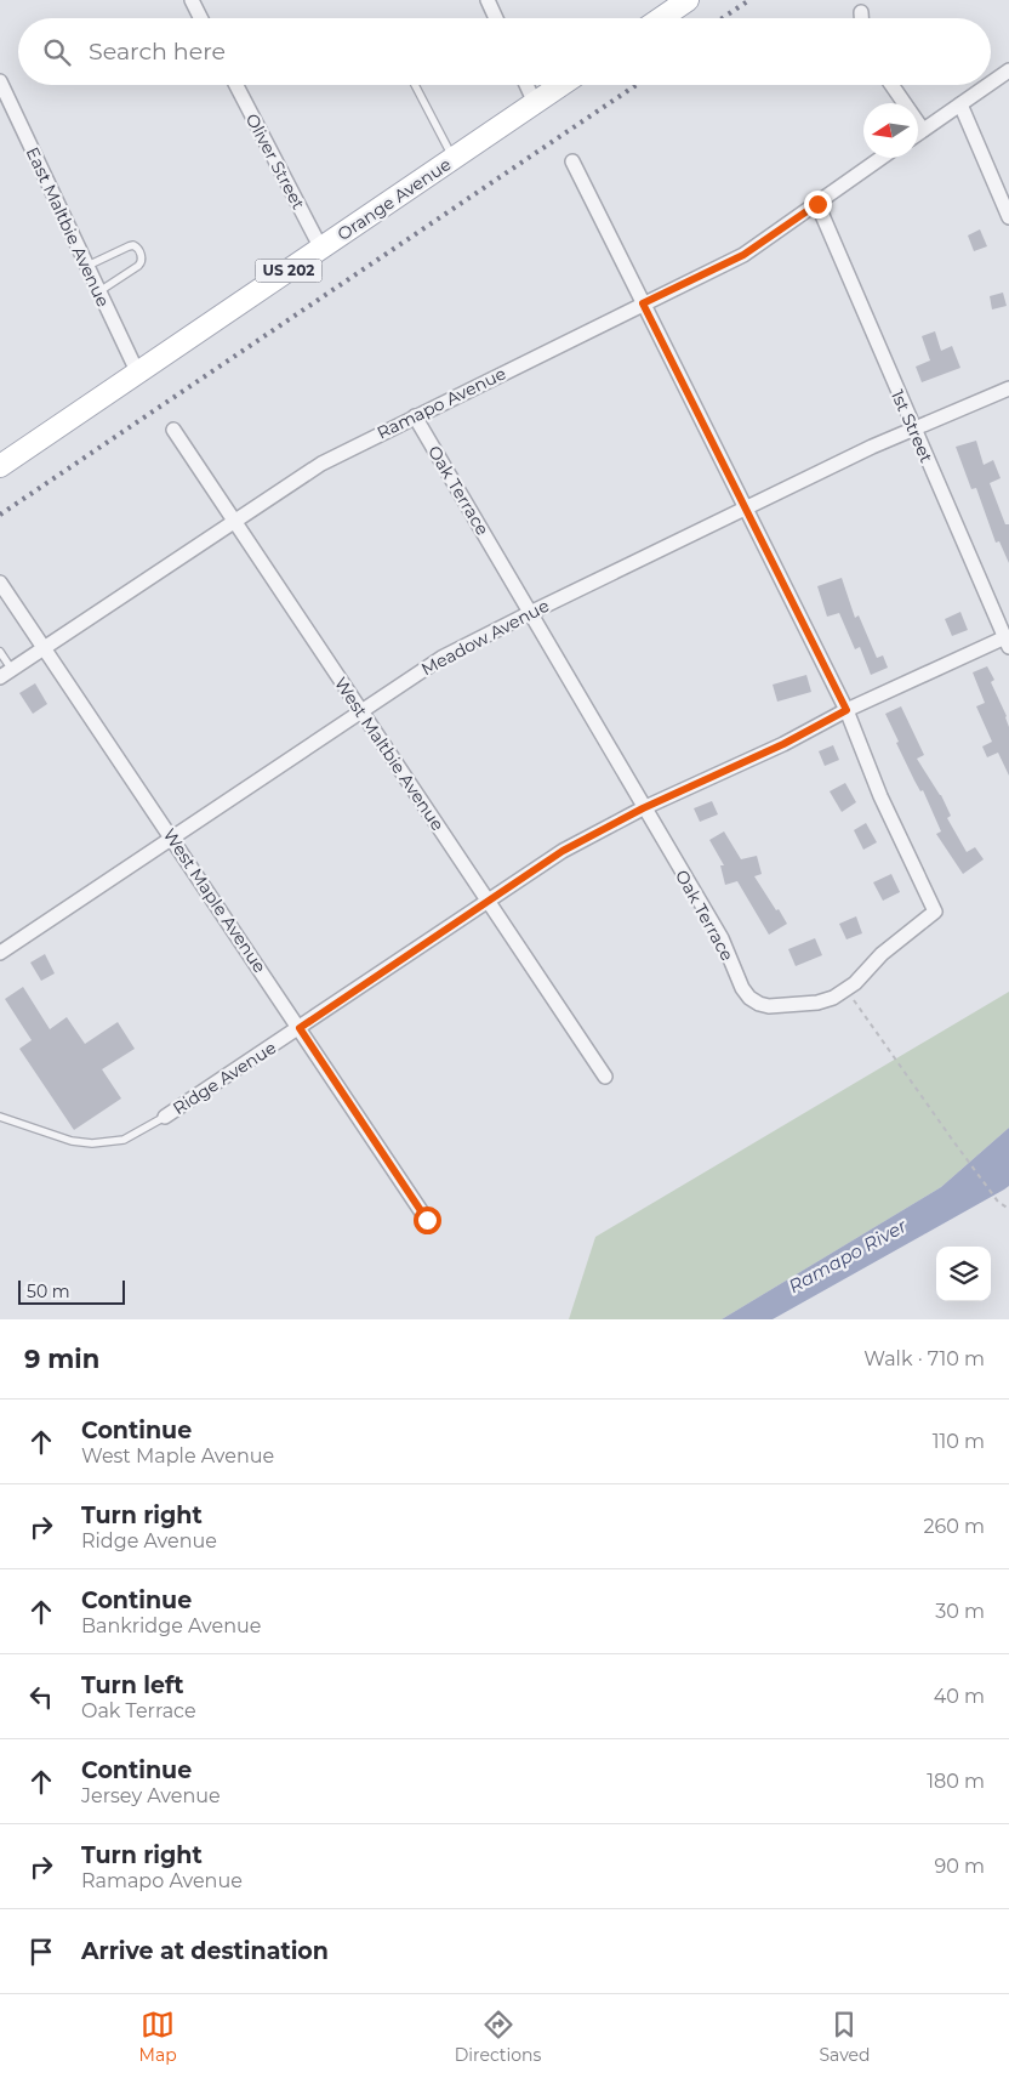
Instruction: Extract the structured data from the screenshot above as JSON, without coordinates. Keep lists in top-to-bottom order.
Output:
{
  "streets": {
    "main road": ["Orange Avenue", "US 202"],
    "street": [
      "Oliver Street",
      "East Maltbie Avenue",
      "Ramapo Avenue",
      "1st Street",
      "Oak Terrace",
      "Meadow Avenue",
      "West Maltbie Avenue",
      "West Maple Avenue",
      "Ridge Avenue"
    ]
  },
  "crossings": [
    ["Oliver Street", "Orange Avenue"],
    ["Orange Avenue", "East Maltbie Avenue"],
    ["Ramapo Avenue", "1st Street"],
    ["Ramapo Avenue", "Oak Terrace"],
    ["Ramapo Avenue", "West Maltbie Avenue"],
    ["Ramapo Avenue", "West Maple Avenue"],
    ["1st Street", "Meadow Avenue"],
    ["1st Street", "Ridge Avenue"],
    ["Oak Terrace", "Meadow Avenue"],
    ["Oak Terrace", "Ridge Avenue"],
    ["Meadow Avenue", "West Maltbie Avenue"],
    ["Meadow Avenue", "West Maple Avenue"],
    ["West Maltbie Avenue", "Ridge Avenue"],
    ["West Maple Avenue", "Ridge Avenue"]
  ],
  "water": ["Ramapo River"],
  "scale_bar": "50 m",
  "north": "left",
  "page": {
    "search": "Search here",
    "scale": "50 m",
    "heading": ["9 min", "Walk · 710 m"],
    "list": [
      ["Continue", "West Maple Avenue", "110 m"],
      ["Turn right", "Ridge Avenue", "260 m"],
      ["Continue", "Bankridge Avenue", "30 m"],
      ["Turn left", "Oak Terrace", "40 m"],
      ["Continue", "Jersey Avenue", "180 m"],
      ["Turn right", "Ramapo Avenue", "90 m"],
      "Arrive at destination"
    ],
    "nav": ["Map", "Directions", "Saved"]
  }
}
